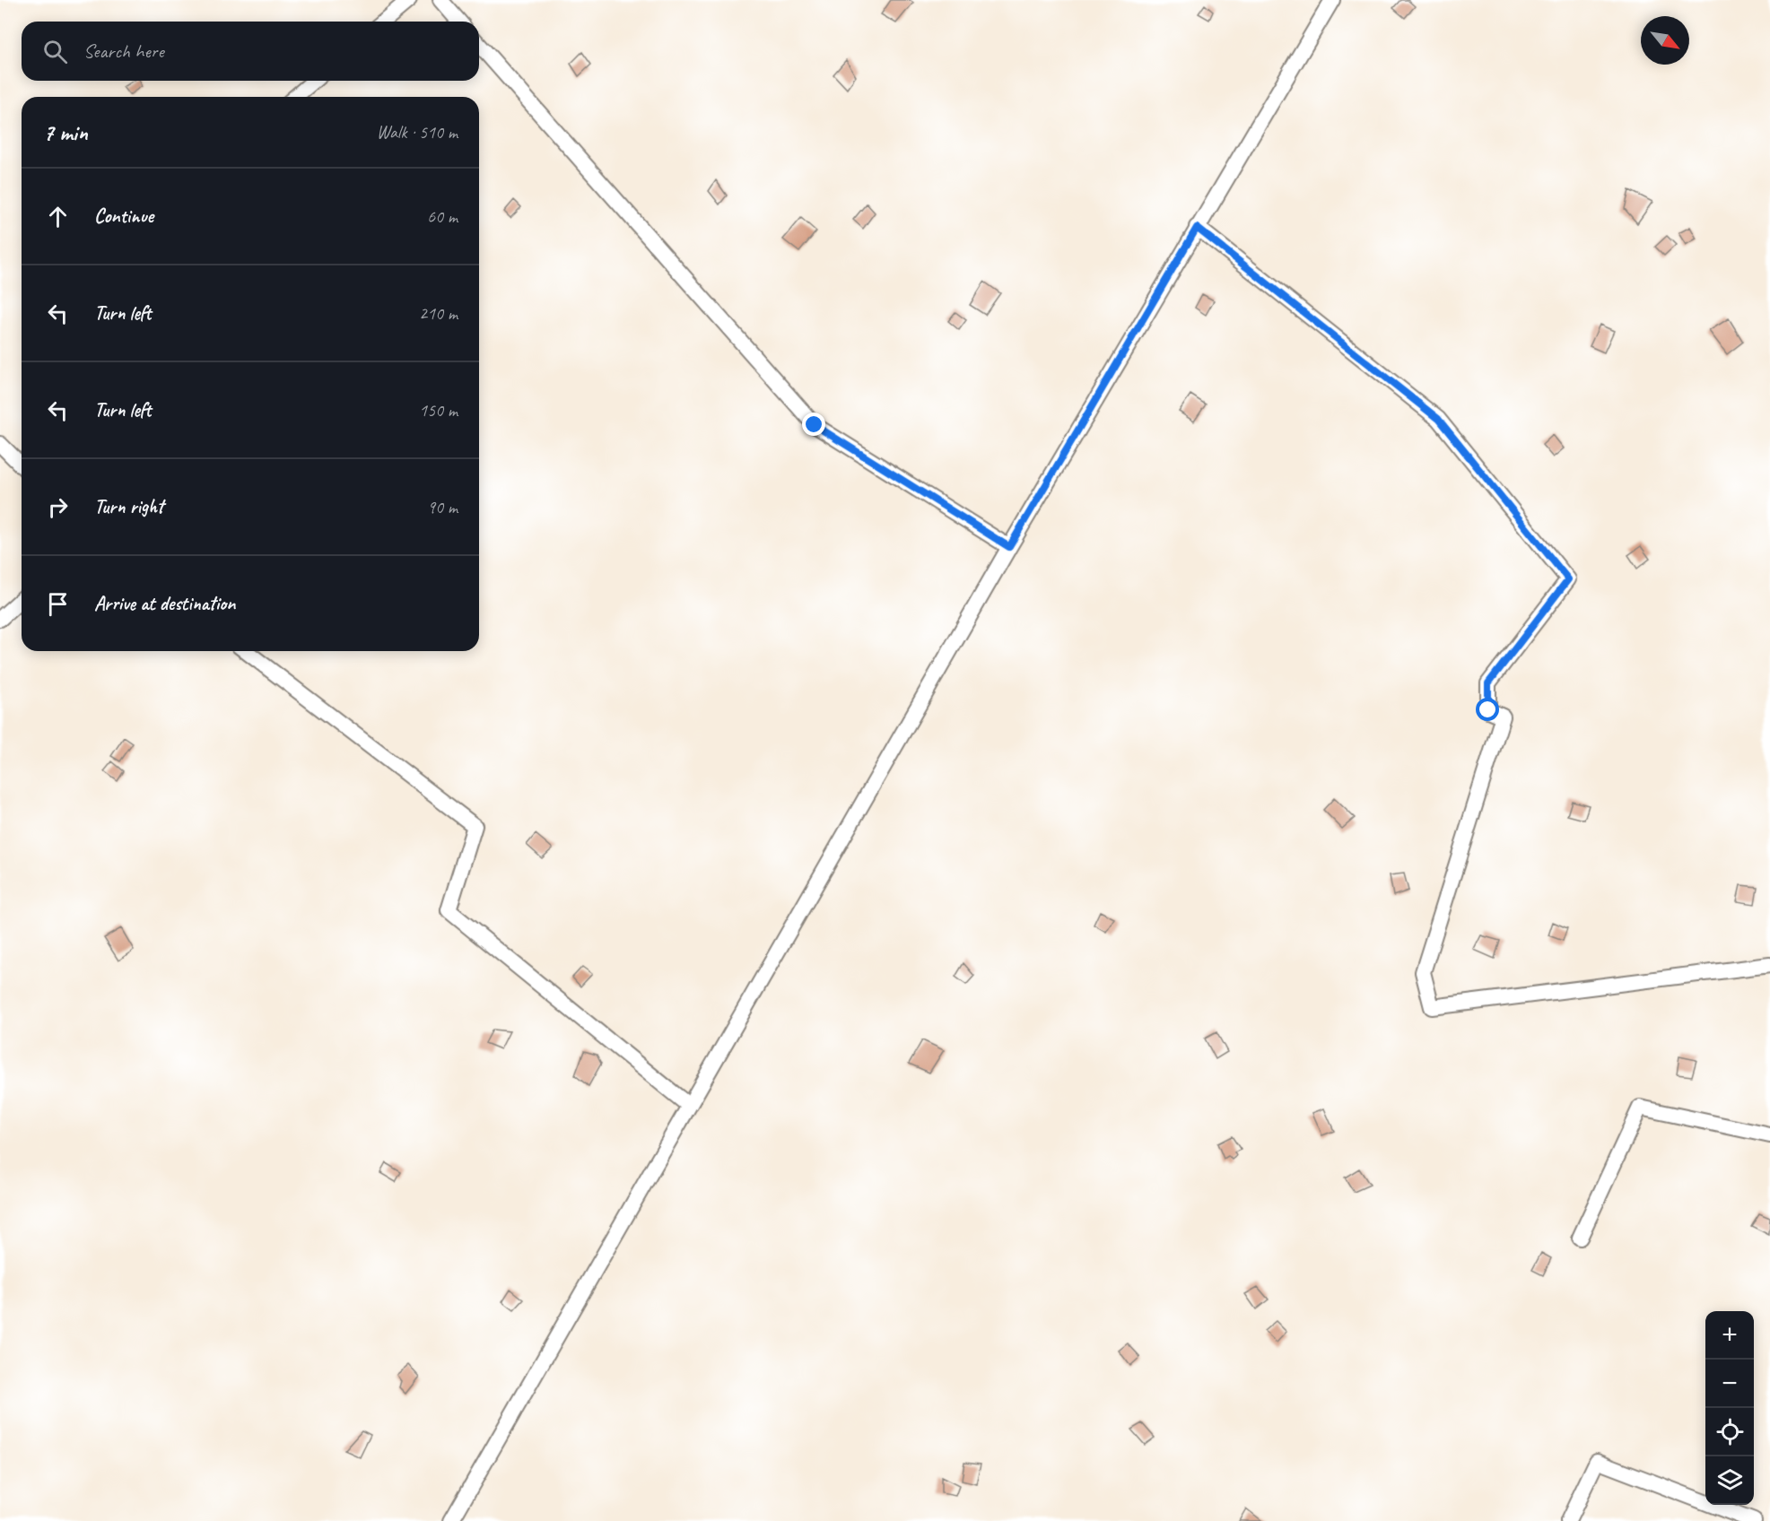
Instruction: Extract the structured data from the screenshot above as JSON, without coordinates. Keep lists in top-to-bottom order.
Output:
{
  "north": "bottom right",
  "page": {
    "search": "Search here",
    "heading": ["7 min", "Walk · 510 m"],
    "list": [
      ["Continue", "60 m"],
      ["Turn left", "210 m"],
      ["Turn left", "150 m"],
      ["Turn right", "90 m"],
      "Arrive at destination"
    ],
    "map_buttons": ["+", "−"]
  }
}
